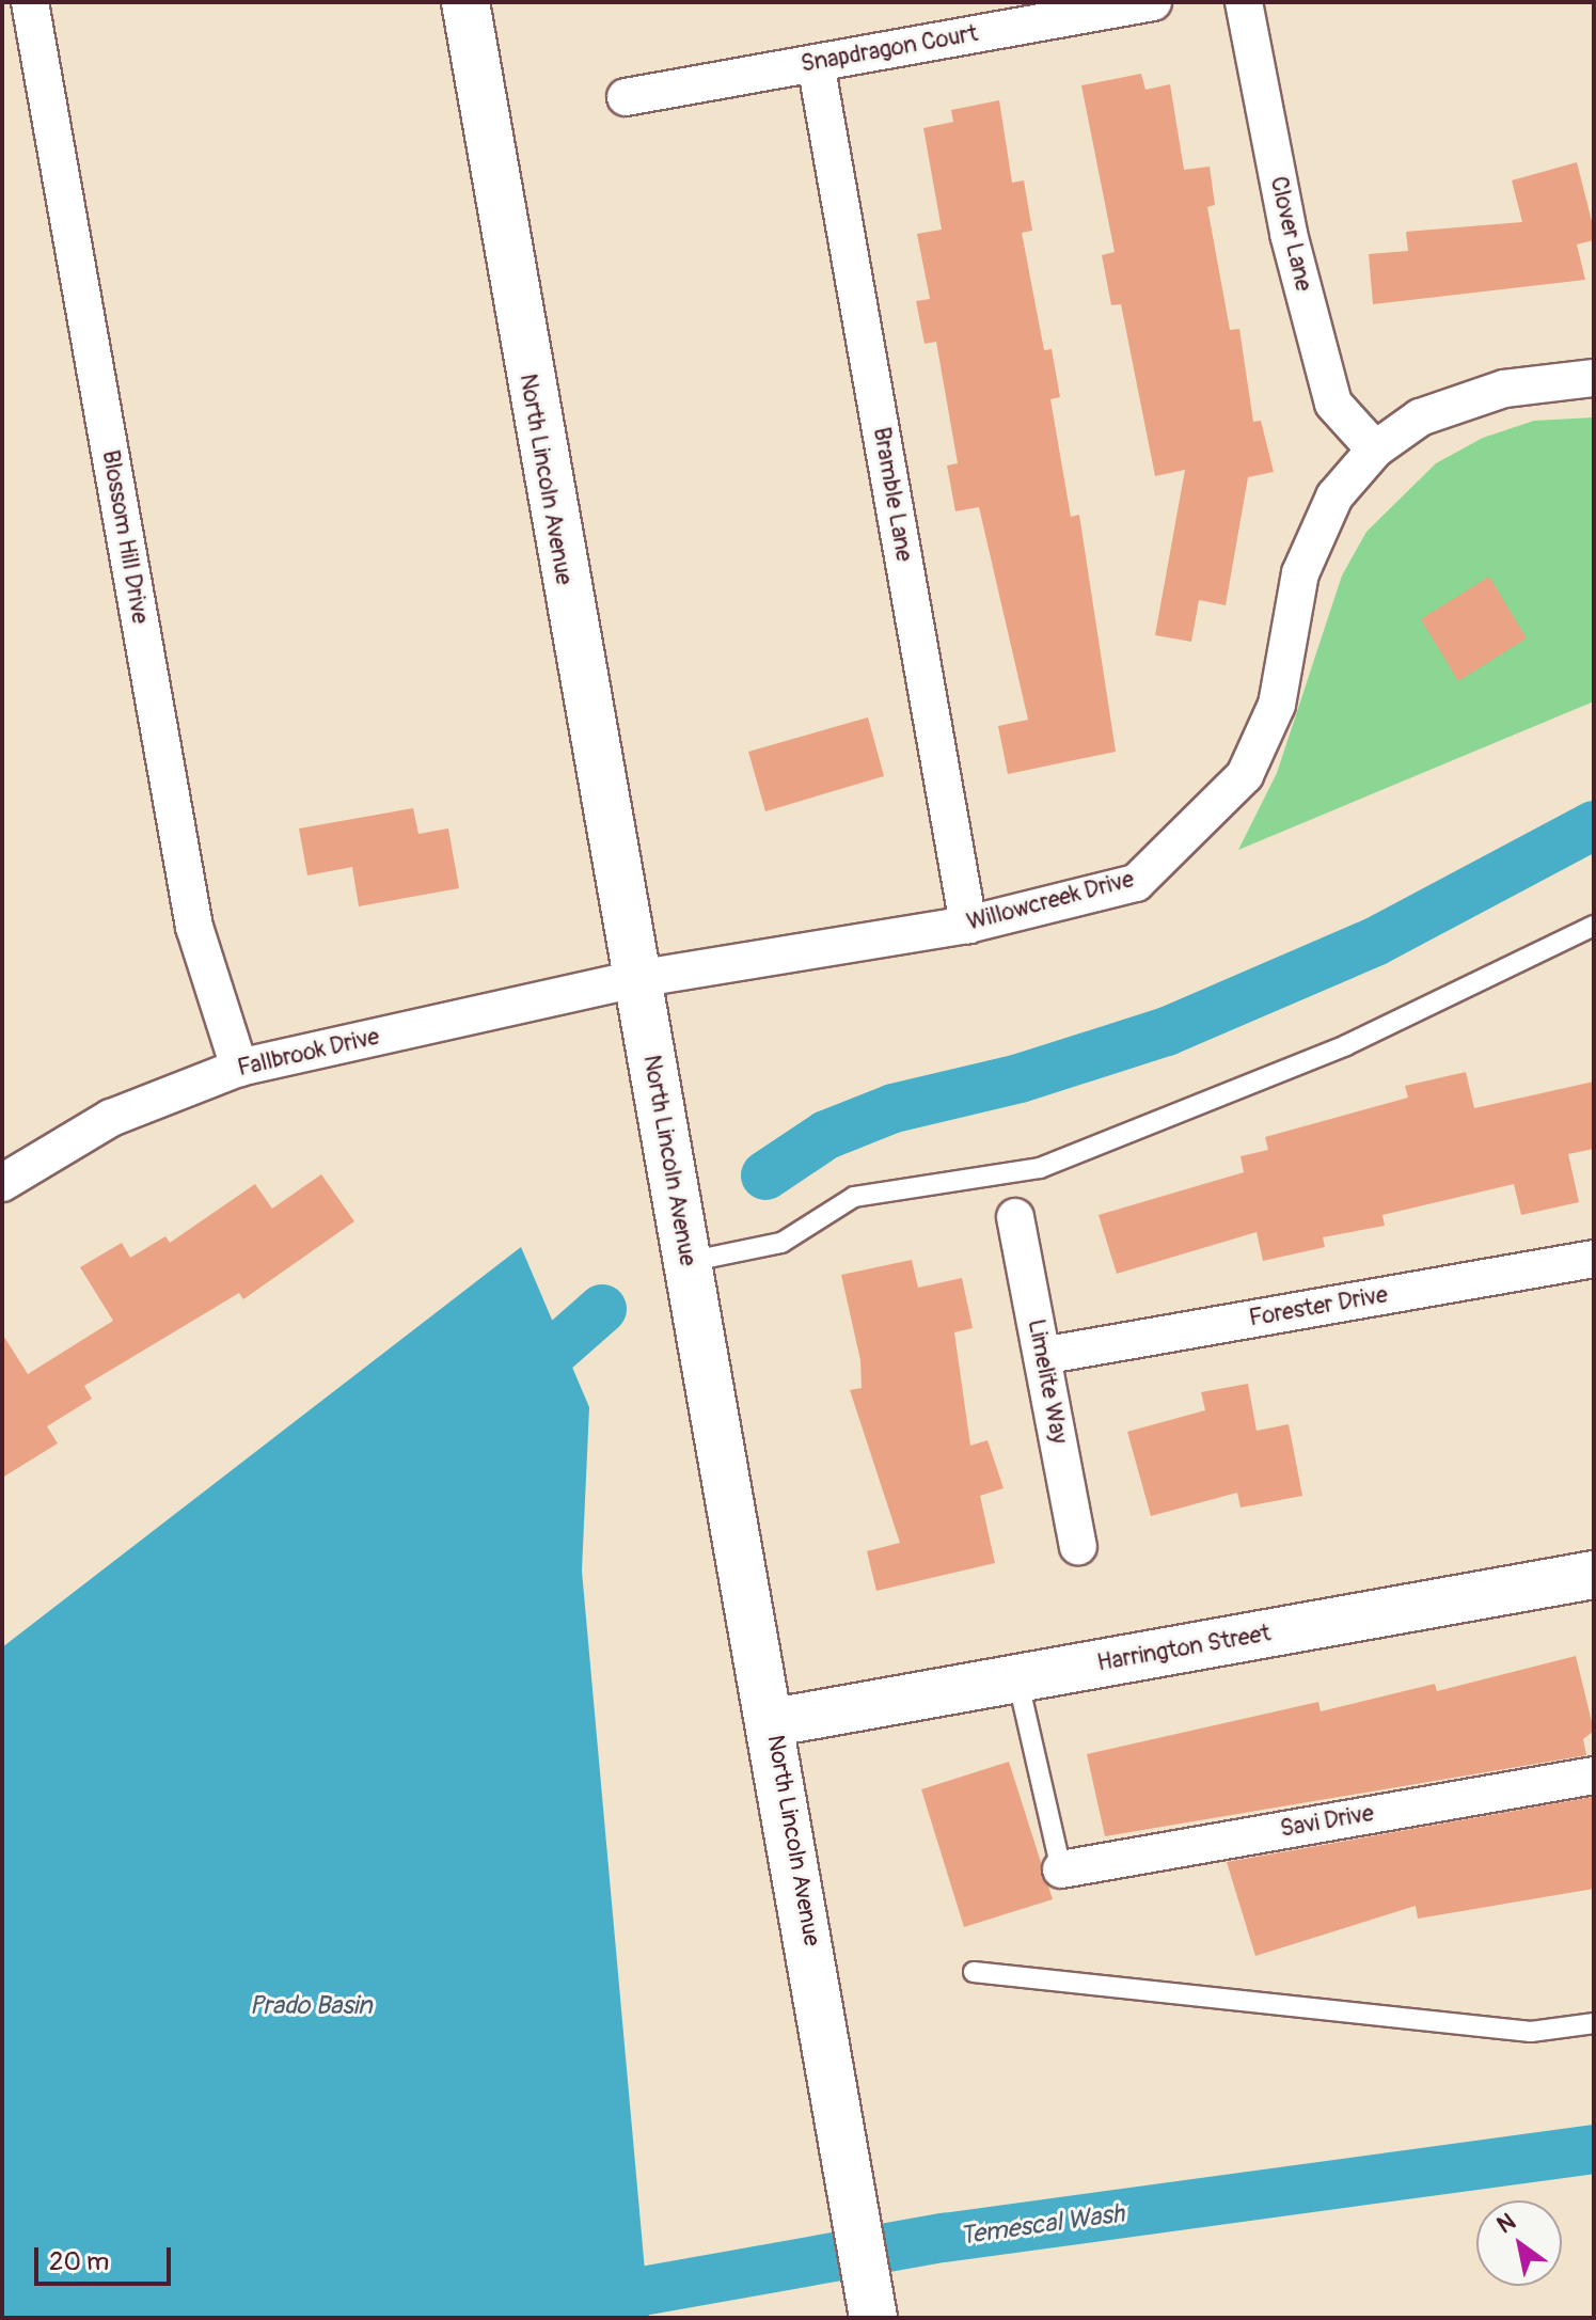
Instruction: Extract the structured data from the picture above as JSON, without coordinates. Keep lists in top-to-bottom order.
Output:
{
  "streets": {
    "main road": ["North Lincoln Avenue", "Harrington Street"],
    "street": [
      "Snapdragon Court",
      "Clover Lane",
      "Bramble Lane",
      "Blossom Hill Drive",
      "Willowcreek Drive",
      "Fallbrook Drive",
      "Forester Drive",
      "Limelite Way",
      "Savi Drive"
    ]
  },
  "crossings": [
    ["Snapdragon Court", "Bramble Lane"],
    ["Clover Lane", "Willowcreek Drive"],
    ["North Lincoln Avenue", "Willowcreek Drive"],
    ["North Lincoln Avenue", "Fallbrook Drive"],
    ["North Lincoln Avenue", "Harrington Street"],
    ["Bramble Lane", "Willowcreek Drive"],
    ["Blossom Hill Drive", "Fallbrook Drive"],
    ["Willowcreek Drive", "Fallbrook Drive"],
    ["Forester Drive", "Limelite Way"]
  ],
  "water": ["Prado Basin", "Temescal Wash"],
  "scale_bar": "20 m",
  "north": "top left"
}
